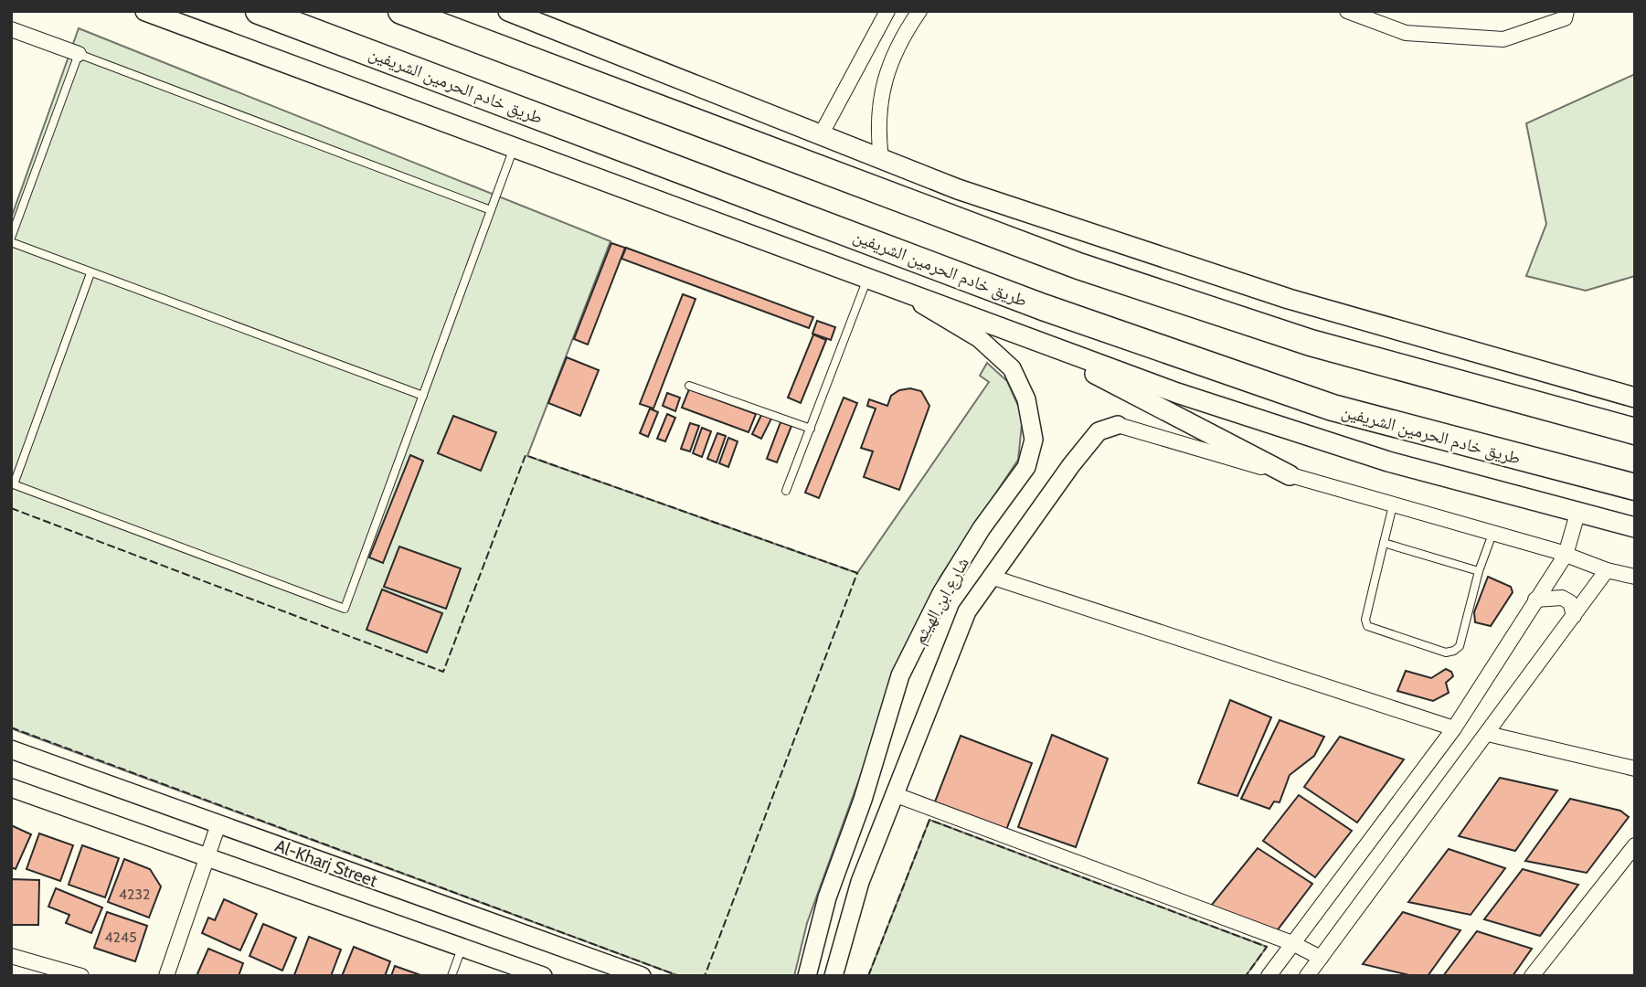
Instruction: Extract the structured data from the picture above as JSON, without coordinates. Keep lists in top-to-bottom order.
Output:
{
  "streets": {
    "highway": ["طريق خادم الحرمين الشريفين"],
    "street": ["شارع ابن الهيثم", "Al-Kharj Street"]
  },
  "house_numbers": ["4232", "4245"]
}
